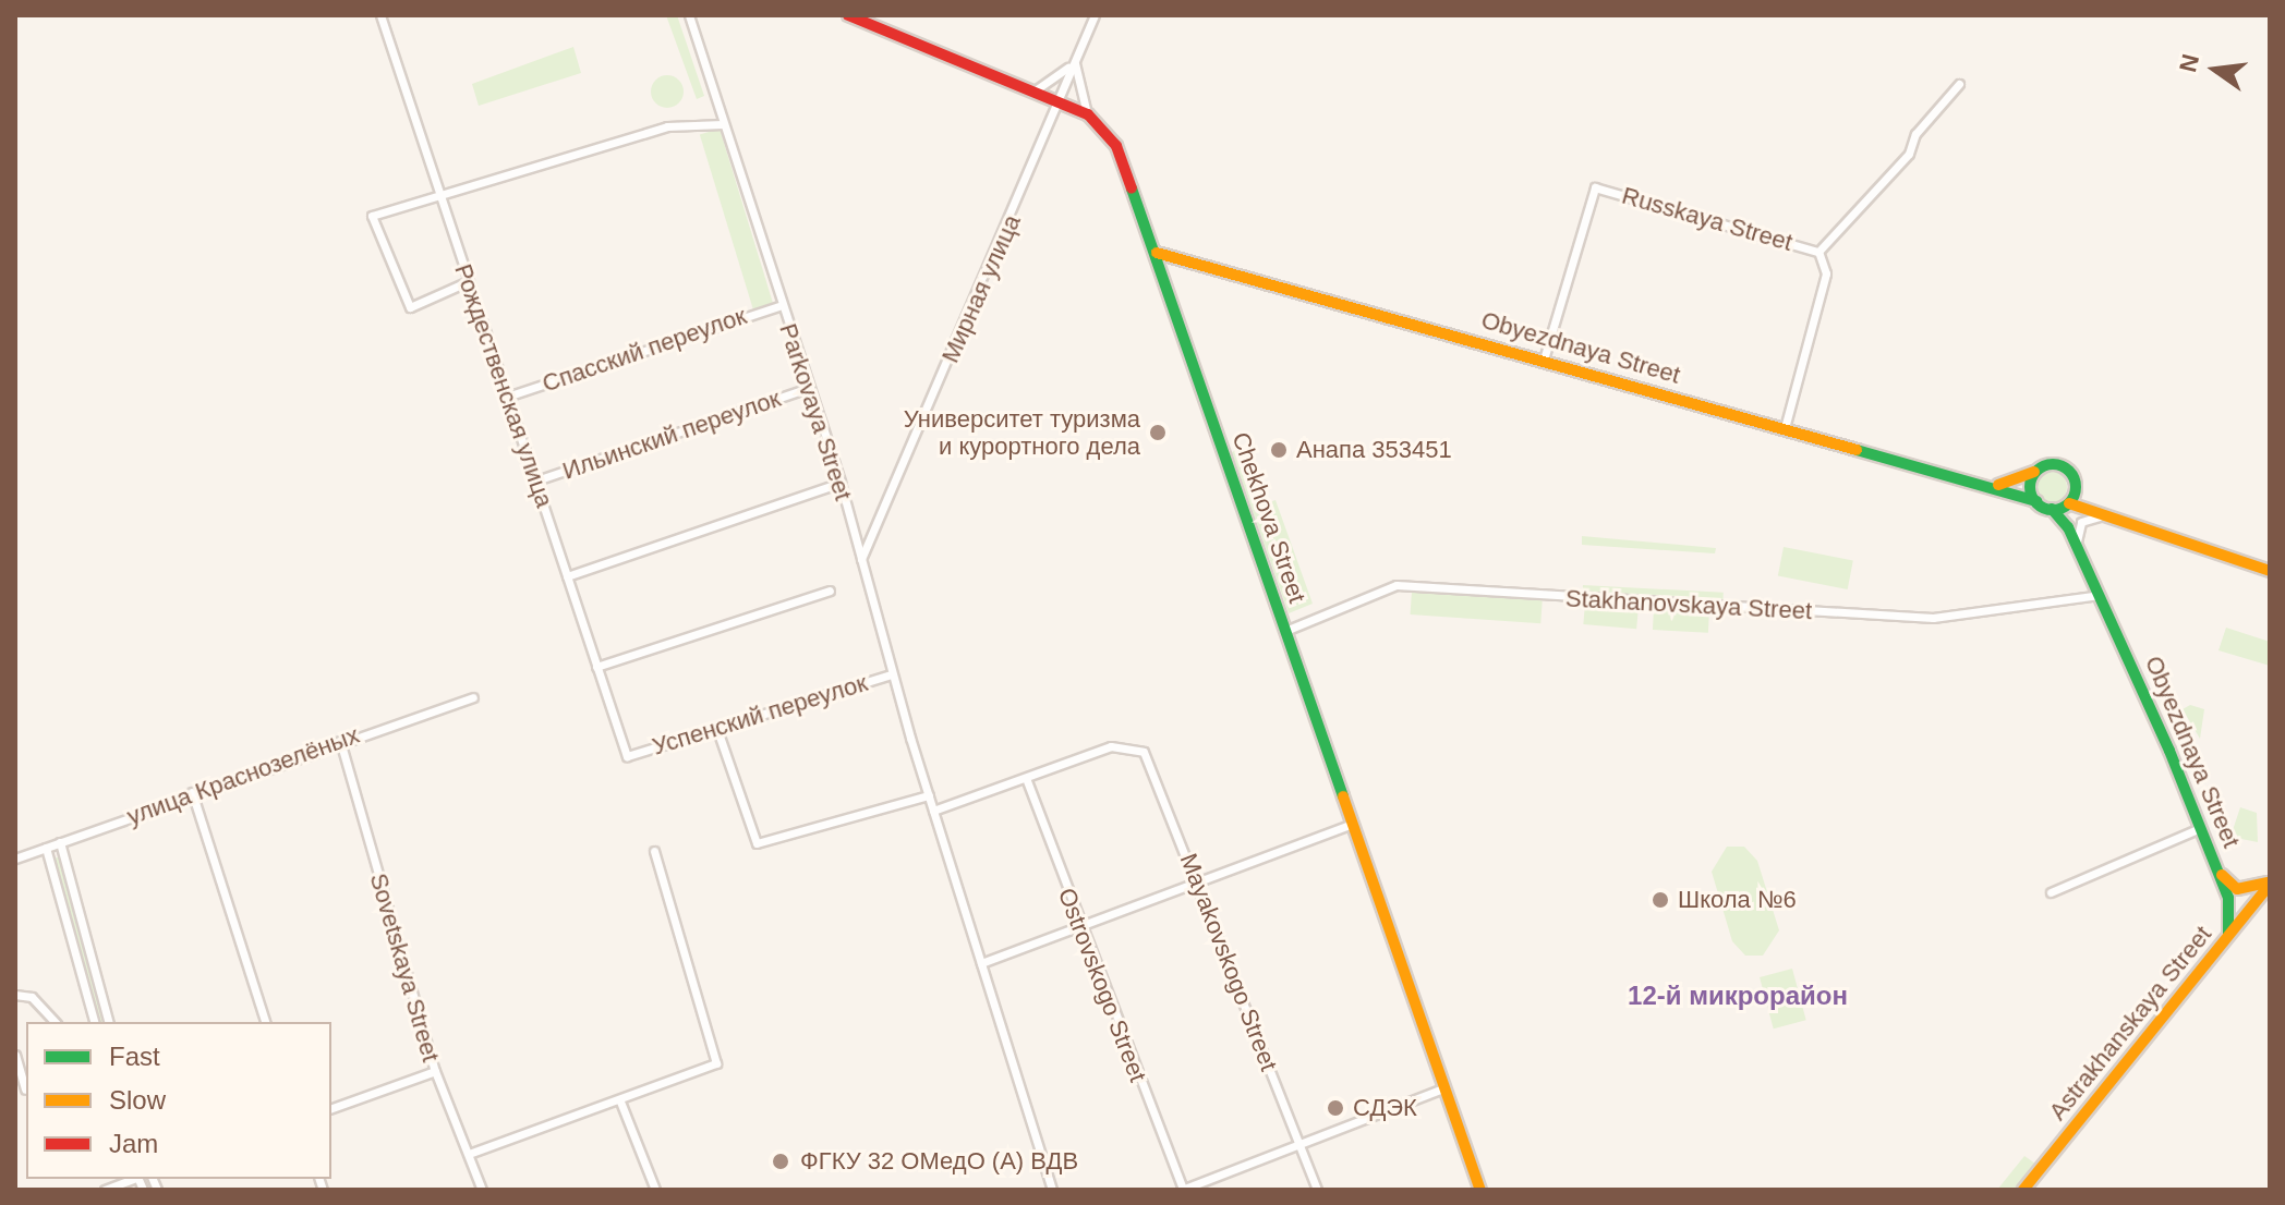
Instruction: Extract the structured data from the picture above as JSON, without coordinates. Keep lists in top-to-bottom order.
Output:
{
  "streets": {
    "main road": ["Obyezdnaya Street", "Chekhova Street", "Astrakhanskaya Street"],
    "street": [
      "Russkaya Street",
      "Мирная улица",
      "Спасский переулок",
      "Рождественская улица",
      "Parkovaya Street",
      "Ильинский переулок",
      "Stakhanovskaya Street",
      "Успенский переулок",
      "улица Краснозелёных",
      "Mayakovskogo Street",
      "Sovetskaya Street",
      "Ostrovskogo Street"
    ]
  },
  "crossings": [
    ["Russkaya Street", "Obyezdnaya Street"],
    ["Мирная улица", "Parkovaya Street"],
    ["Мирная улица", "Chekhova Street"],
    ["Obyezdnaya Street", "Chekhova Street"],
    ["Obyezdnaya Street", "Stakhanovskaya Street"],
    ["Obyezdnaya Street", "Astrakhanskaya Street"],
    ["Спасский переулок", "Рождественская улица"],
    ["Спасский переулок", "Parkovaya Street"],
    ["Рождественская улица", "Ильинский переулок"],
    ["Рождественская улица", "Успенский переулок"],
    ["Parkovaya Street", "Ильинский переулок"],
    ["Parkovaya Street", "Успенский переулок"],
    ["Chekhova Street", "Stakhanovskaya Street"],
    ["улица Краснозелёных", "Sovetskaya Street"],
    ["Mayakovskogo Street", "Ostrovskogo Street"]
  ],
  "districts": ["12-й микрорайон"],
  "places": [
    "Университет туризма и курортного дела",
    "Анапа 353451",
    "Школа №6",
    "СДЭК",
    "ФГКУ 32 ОМедО (А) ВДВ"
  ],
  "legend": ["Fast", "Slow", "Jam"],
  "north": "left"
}
